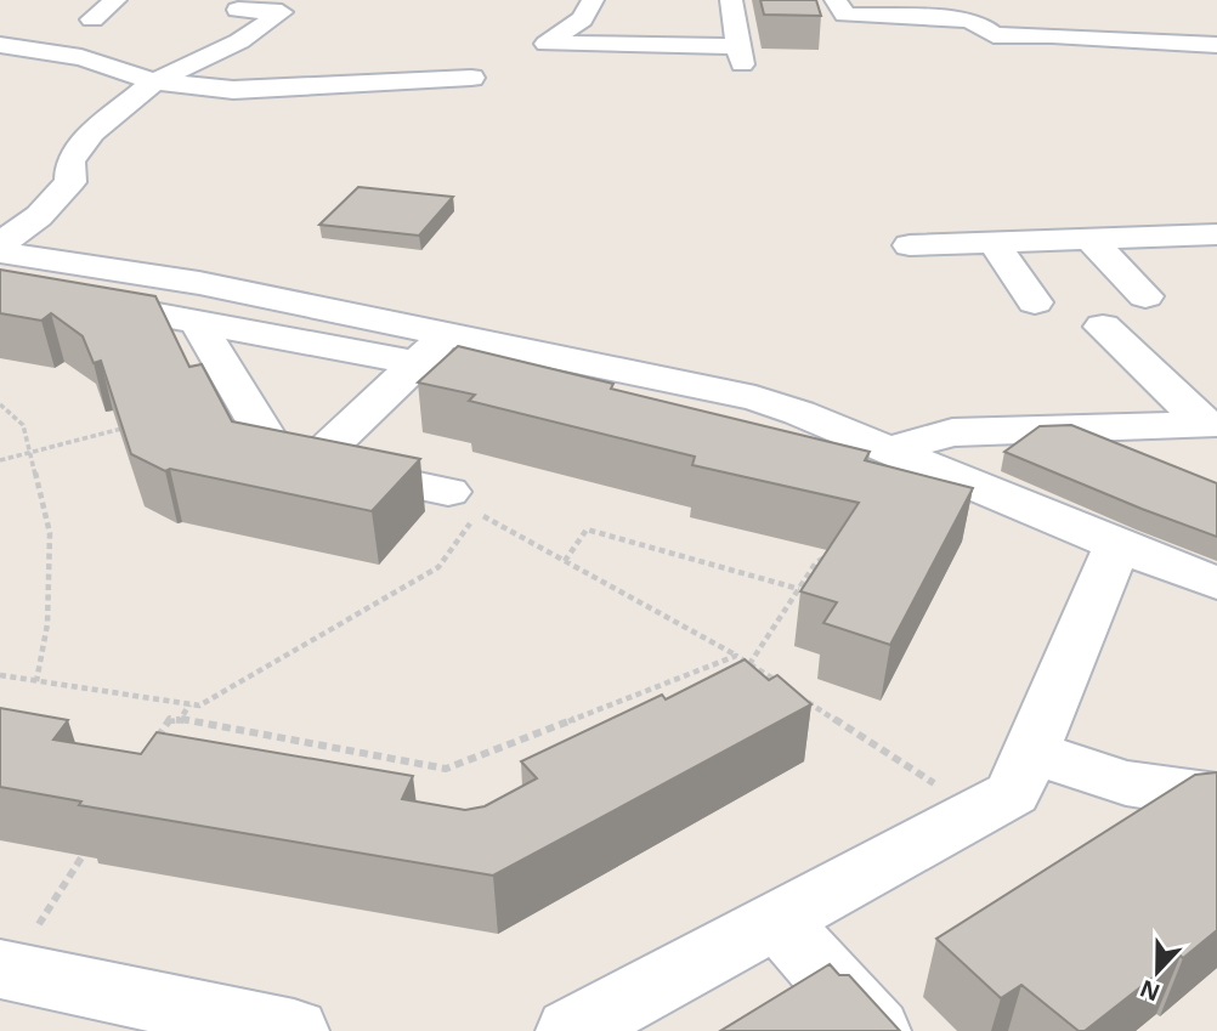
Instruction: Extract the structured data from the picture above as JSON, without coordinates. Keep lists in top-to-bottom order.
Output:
{
  "north": "bottom"
}
